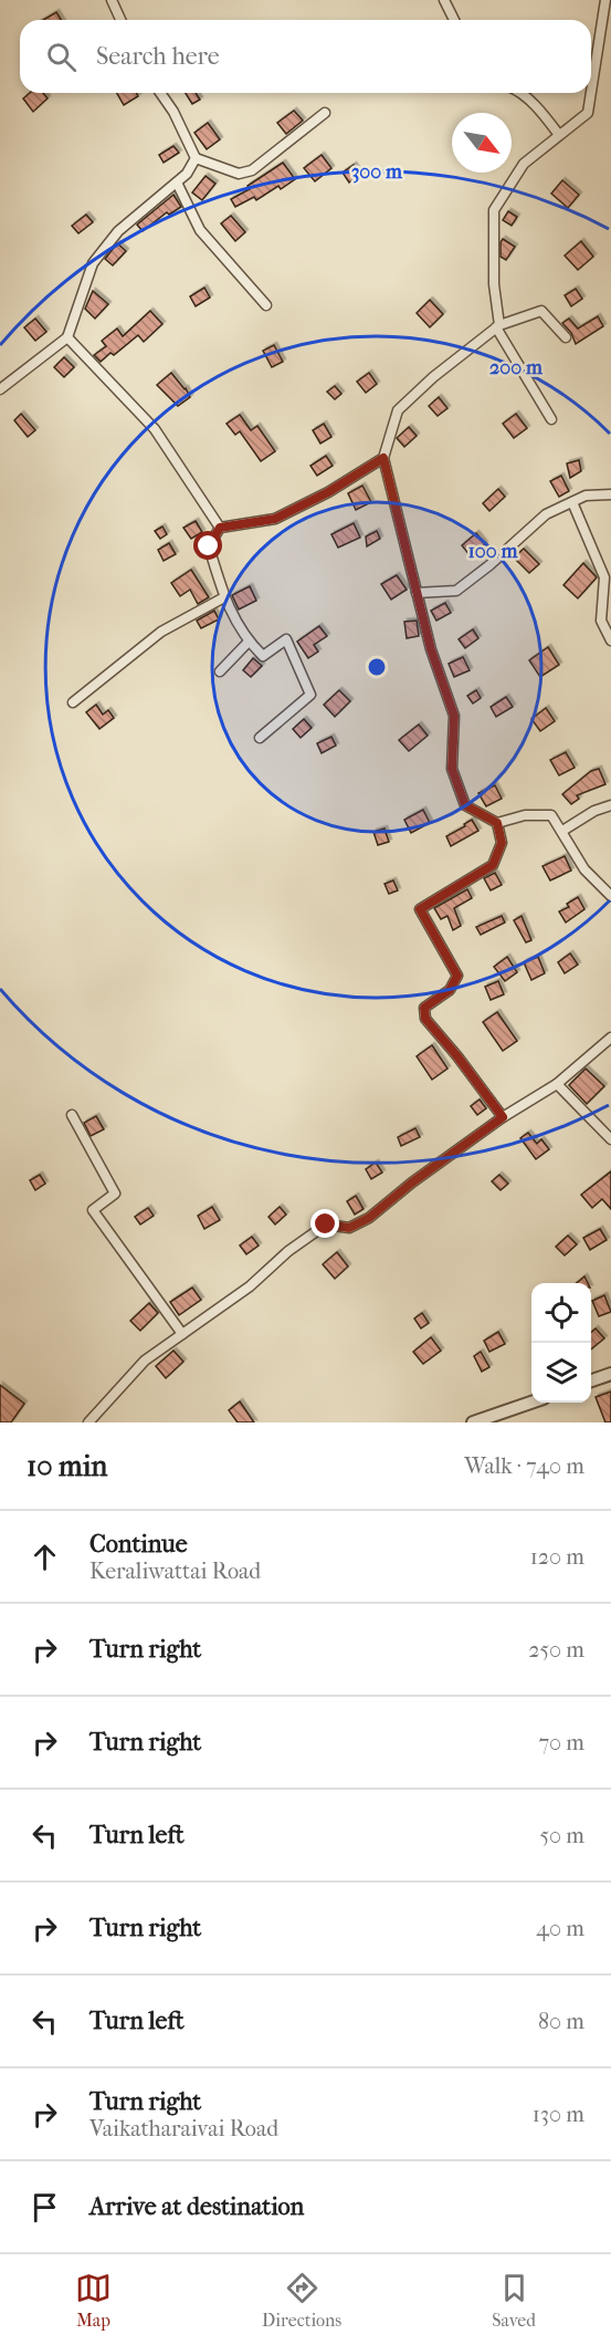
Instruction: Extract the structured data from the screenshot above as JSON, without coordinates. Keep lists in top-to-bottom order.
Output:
{
  "north": "bottom right",
  "page": {
    "search": "Search here",
    "heading": ["10 min", "Walk · 740 m"],
    "list": [
      ["Continue", "Keraliwattai Road", "120 m"],
      ["Turn right", "250 m"],
      ["Turn right", "70 m"],
      ["Turn left", "50 m"],
      ["Turn right", "40 m"],
      ["Turn left", "80 m"],
      ["Turn right", "Vaikatharaivai Road", "130 m"],
      "Arrive at destination"
    ],
    "nav": ["Map", "Directions", "Saved"]
  },
  "rings": ["300 m", "200 m", "100 m"]
}
